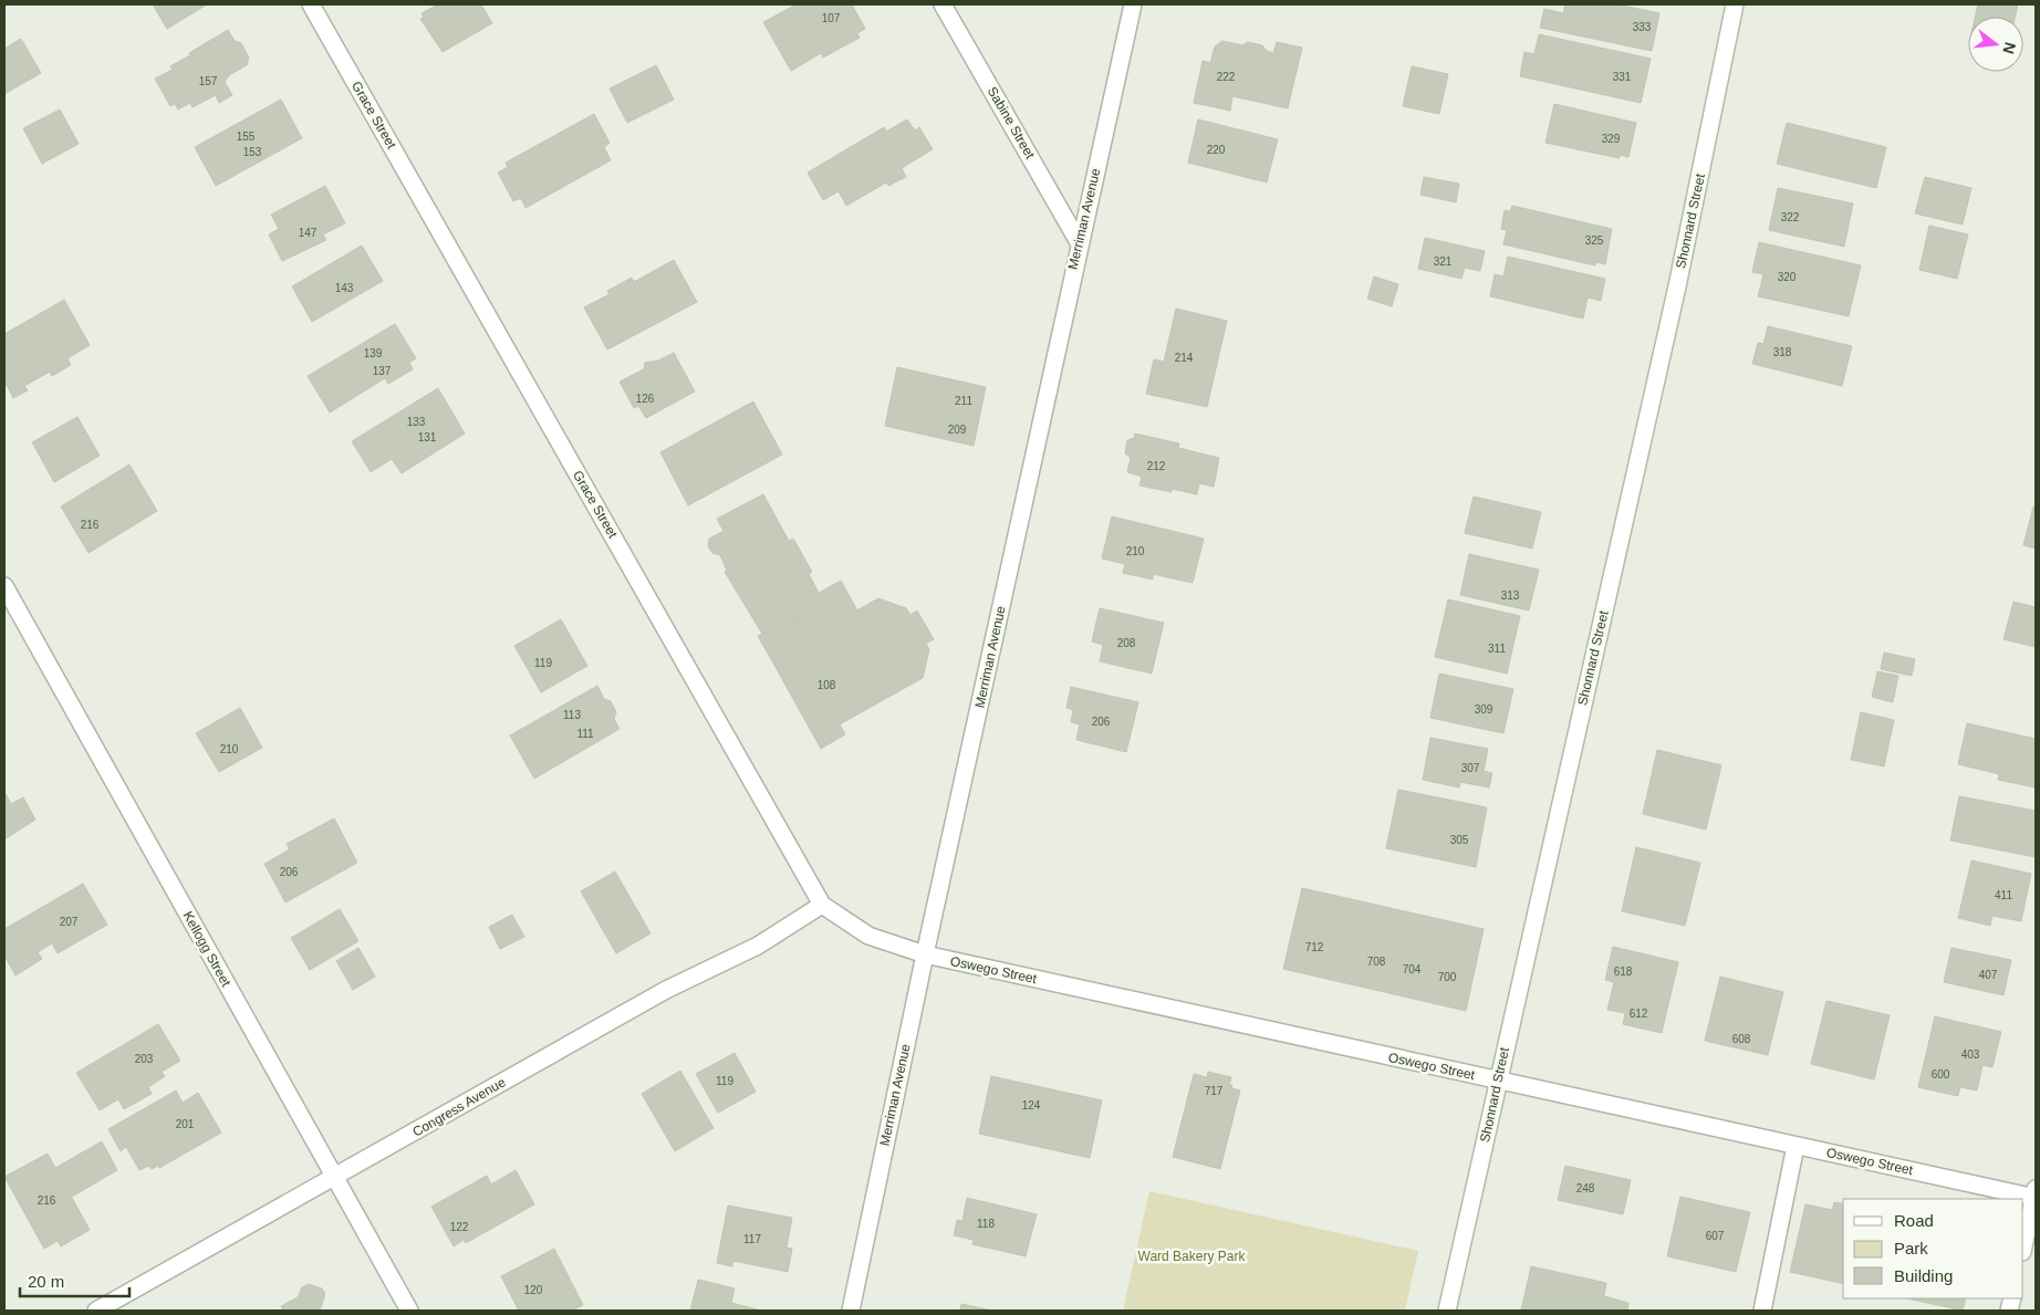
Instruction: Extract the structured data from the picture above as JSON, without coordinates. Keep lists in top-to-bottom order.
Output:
{
  "streets": {
    "street": [
      "Grace Street",
      "Sabine Street",
      "Merriman Avenue",
      "Shonnard Street",
      "Kellogg Street",
      "Oswego Street",
      "Congress Avenue"
    ]
  },
  "crossings": [
    ["Grace Street", "Merriman Avenue"],
    ["Grace Street", "Oswego Street"],
    ["Grace Street", "Congress Avenue"],
    ["Sabine Street", "Merriman Avenue"],
    ["Merriman Avenue", "Oswego Street"],
    ["Shonnard Street", "Oswego Street"],
    ["Kellogg Street", "Congress Avenue"]
  ],
  "parks": ["Ward Bakery Park"],
  "house_numbers": [
    "107",
    "333",
    "222",
    "331",
    "157",
    "155",
    "329",
    "220",
    "153",
    "322",
    "147",
    "325",
    "321",
    "320",
    "143",
    "318",
    "139",
    "214",
    "137",
    "126",
    "211",
    "133",
    "209",
    "131",
    "212",
    "216",
    "210",
    "313",
    "208",
    "311",
    "119",
    "108",
    "309",
    "113",
    "206",
    "111",
    "210",
    "307",
    "305",
    "206",
    "411",
    "207",
    "712",
    "708",
    "704",
    "618",
    "407",
    "700",
    "612",
    "608",
    "403",
    "203",
    "600",
    "119",
    "717",
    "124",
    "201",
    "248",
    "216",
    "118",
    "122",
    "607",
    "117",
    "120"
  ],
  "legend": ["Road", "Park", "Building"],
  "scale_bar": "20 m",
  "north": "right"
}
